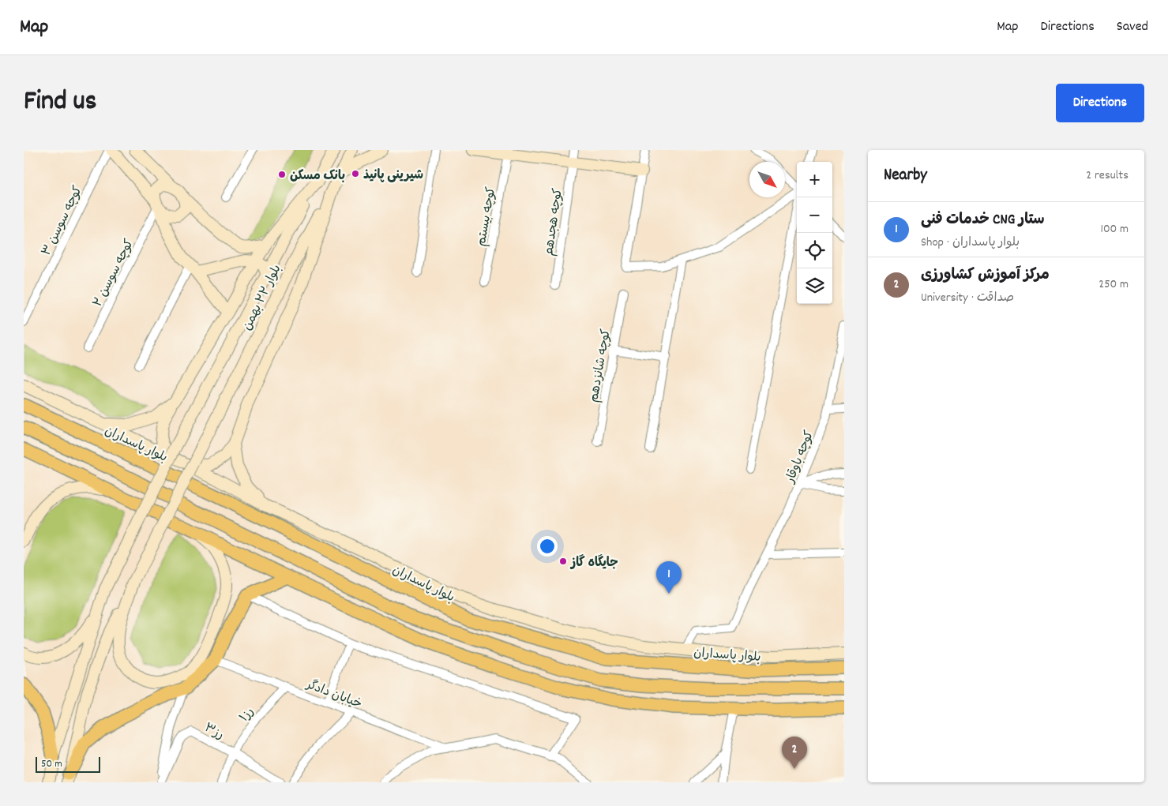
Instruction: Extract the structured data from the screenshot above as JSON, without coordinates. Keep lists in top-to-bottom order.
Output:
{
  "streets": {
    "main road": ["بلوار ۲۲ بهمن", "بلوار پاسداران"],
    "street": [
      "کوچه بیستم",
      "کوچه سوسن ۳",
      "کوچه هجدهم",
      "کوچه سوسن ۲",
      "کوچه شانزدهم",
      "کوچه باوقار",
      "خیابان دادگر",
      "رز۱",
      "رز۳"
    ]
  },
  "crossings": [
    ["خیابان دادگر", "رز۱"],
    ["رز۱", "رز۳"]
  ],
  "places": ["شیرینی پانیذ", "بانک مسکن", "جایگاه گاز"],
  "scale_bar": "50 m",
  "north": "bottom right",
  "page": {
    "header": "Map",
    "nav": ["Map", "Directions", "Saved"],
    "title": "Find us",
    "buttons": "Directions",
    "heading": ["Nearby", "2 results"],
    "map_buttons": ["+", "−"],
    "list": [
      {
        "mark": "1",
        "name": "خدمات فنی‌ CNG ستار",
        "note": "Shop · بلوار پاسداران",
        "value": "100 m"
      },
      {
        "mark": "2",
        "name": "مرکز آموزش کشاورزی",
        "note": "University · صداقت",
        "value": "250 m"
      }
    ],
    "pins": ["1", "2"],
    "scale": "50 m"
  }
}
